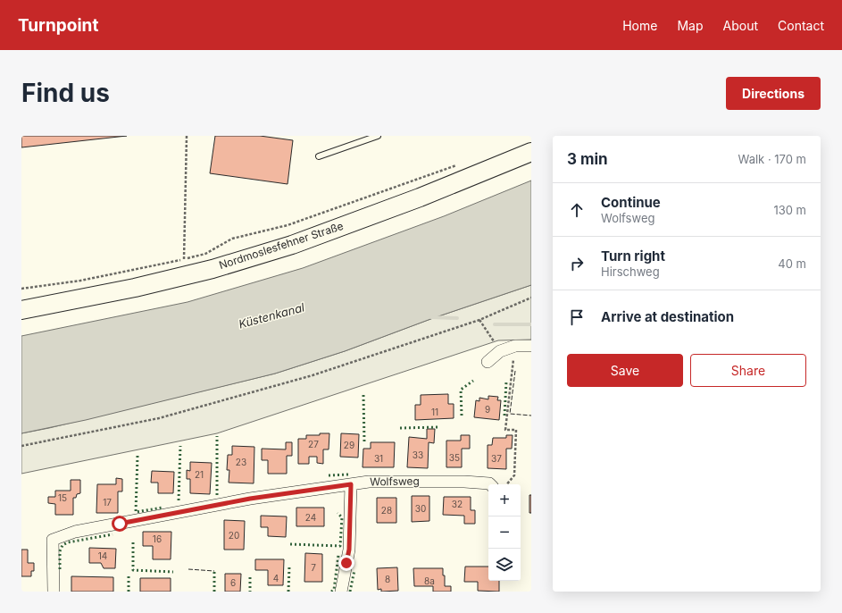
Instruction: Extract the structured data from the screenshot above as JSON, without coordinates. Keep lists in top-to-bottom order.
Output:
{
  "streets": {
    "main road": ["Nordmoslesfehner Straße"],
    "street": ["Wolfsweg"]
  },
  "water": ["Küstenkanal"],
  "house_numbers": [
    "9",
    "11",
    "27",
    "29",
    "33",
    "35",
    "31",
    "37",
    "23",
    "21",
    "15",
    "17",
    "32",
    "30",
    "28",
    "24",
    "20",
    "16",
    "14",
    "7",
    "4",
    "8",
    "8a",
    "6"
  ],
  "page": {
    "header": "Turnpoint",
    "nav": [
      "Home",
      "Map",
      "About",
      "Contact"
    ],
    "buttons": [
      "Directions",
      ["Save", "Share"]
    ],
    "title": "Find us",
    "heading": ["3 min", "Walk · 170 m"],
    "list": [
      ["Continue", "Wolfsweg", "130 m"],
      ["Turn right", "Hirschweg", "40 m"],
      "Arrive at destination"
    ],
    "map_buttons": ["+", "−"]
  }
}
